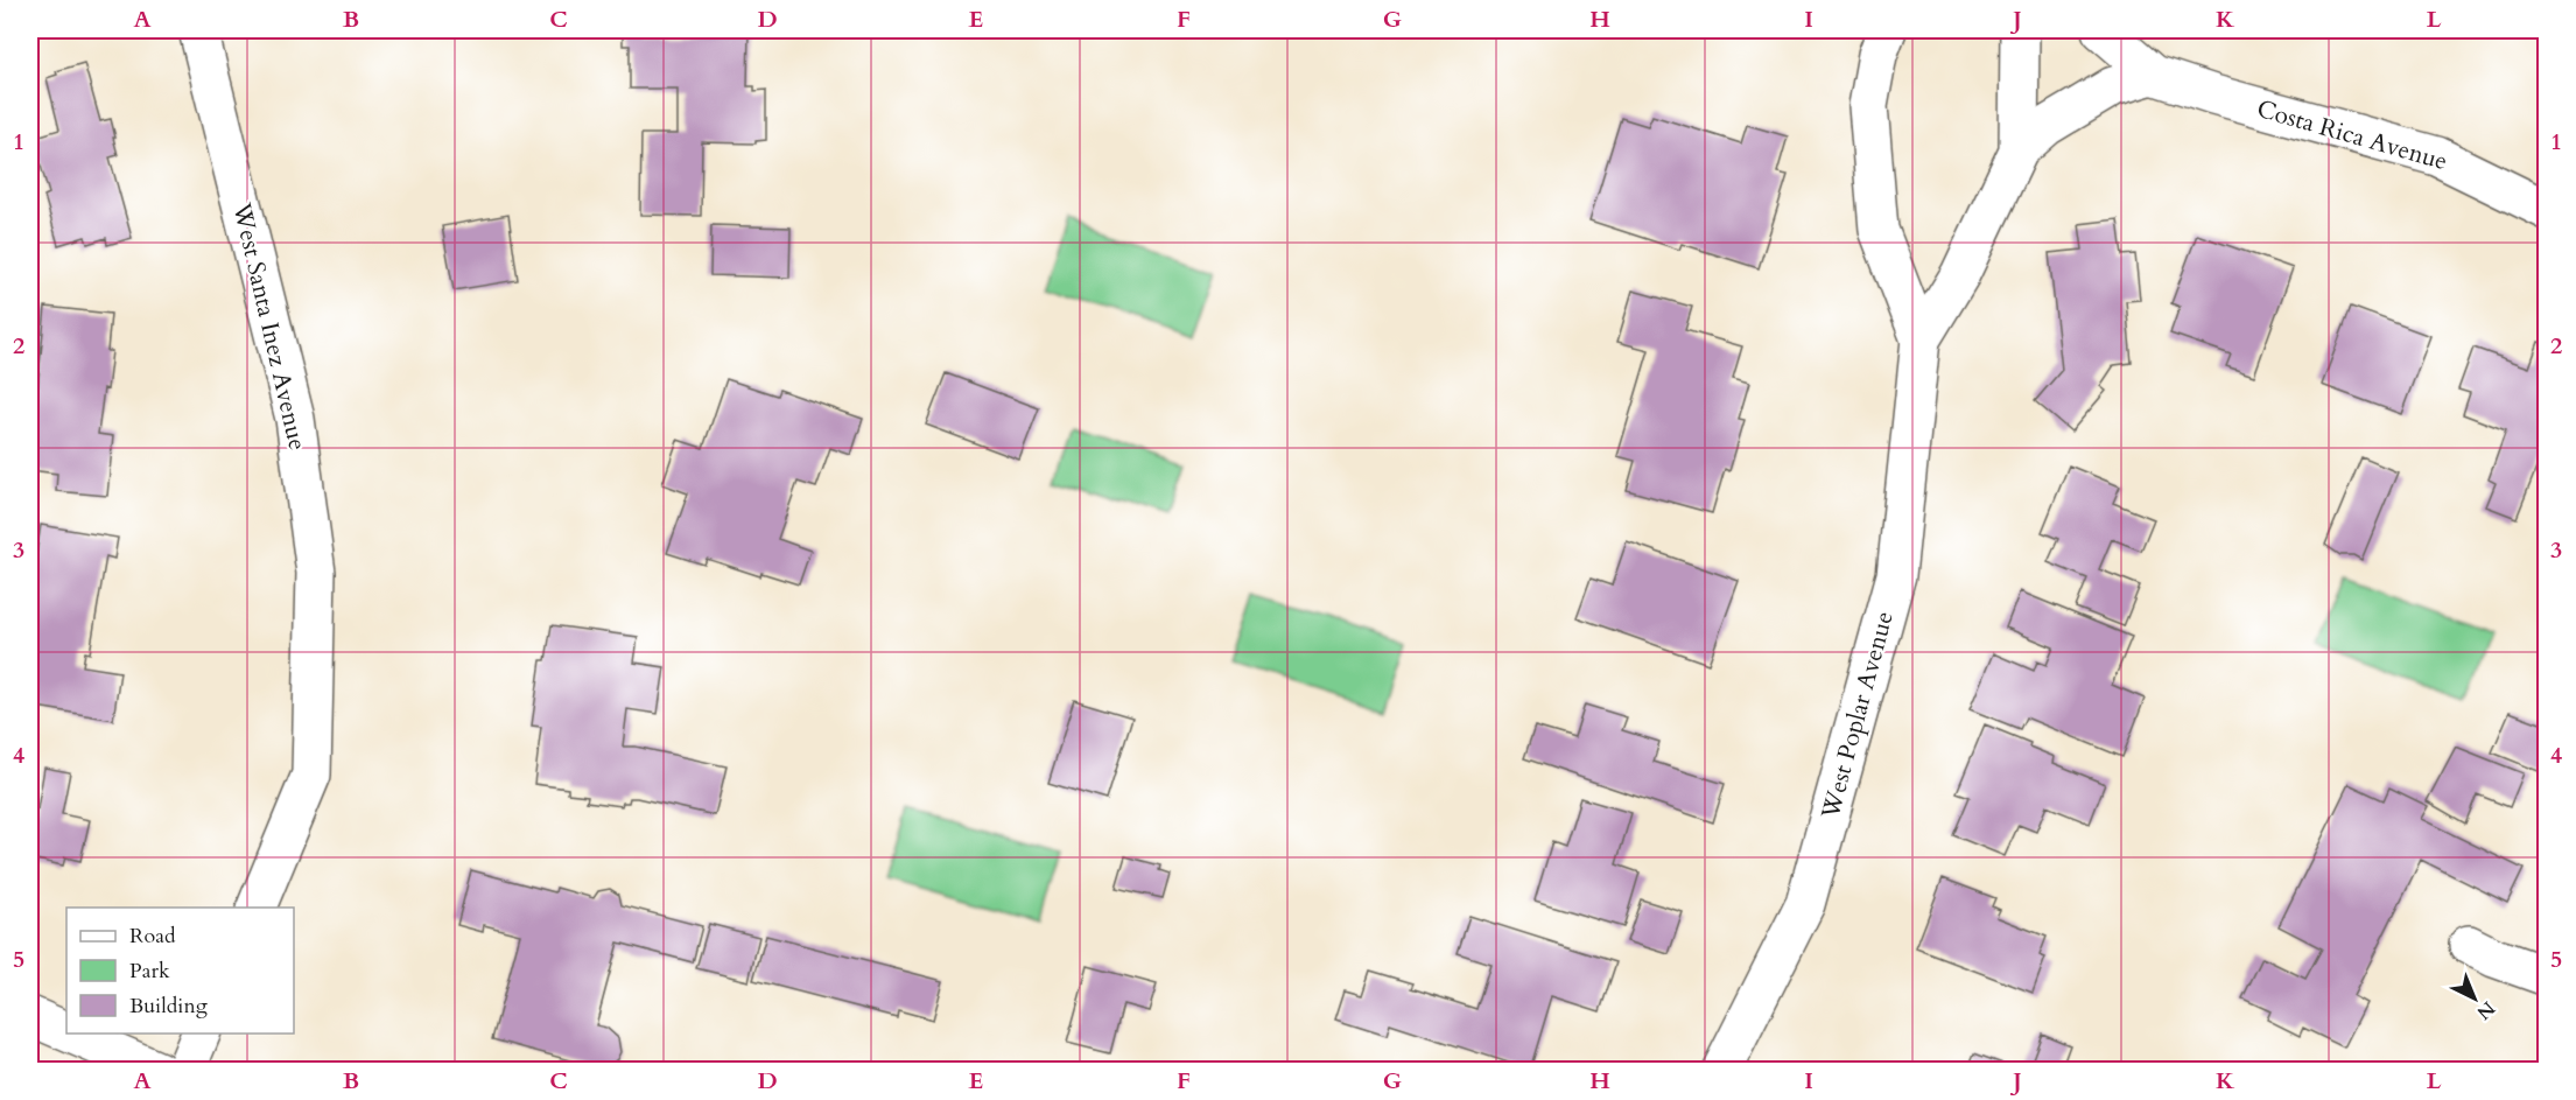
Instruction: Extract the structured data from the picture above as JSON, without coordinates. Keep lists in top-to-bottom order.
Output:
{
  "streets": {
    "street": ["Costa Rica Avenue", "West Santa Inez Avenue", "West Poplar Avenue"]
  },
  "legend": ["Road", "Park", "Building"],
  "north": "bottom right",
  "grid": {
    "columns": [
      "A",
      "B",
      "C",
      "D",
      "E",
      "F",
      "G",
      "H",
      "I",
      "J",
      "K",
      "L"
    ],
    "rows": [
      "1",
      "2",
      "3",
      "4",
      "5"
    ]
  }
}
